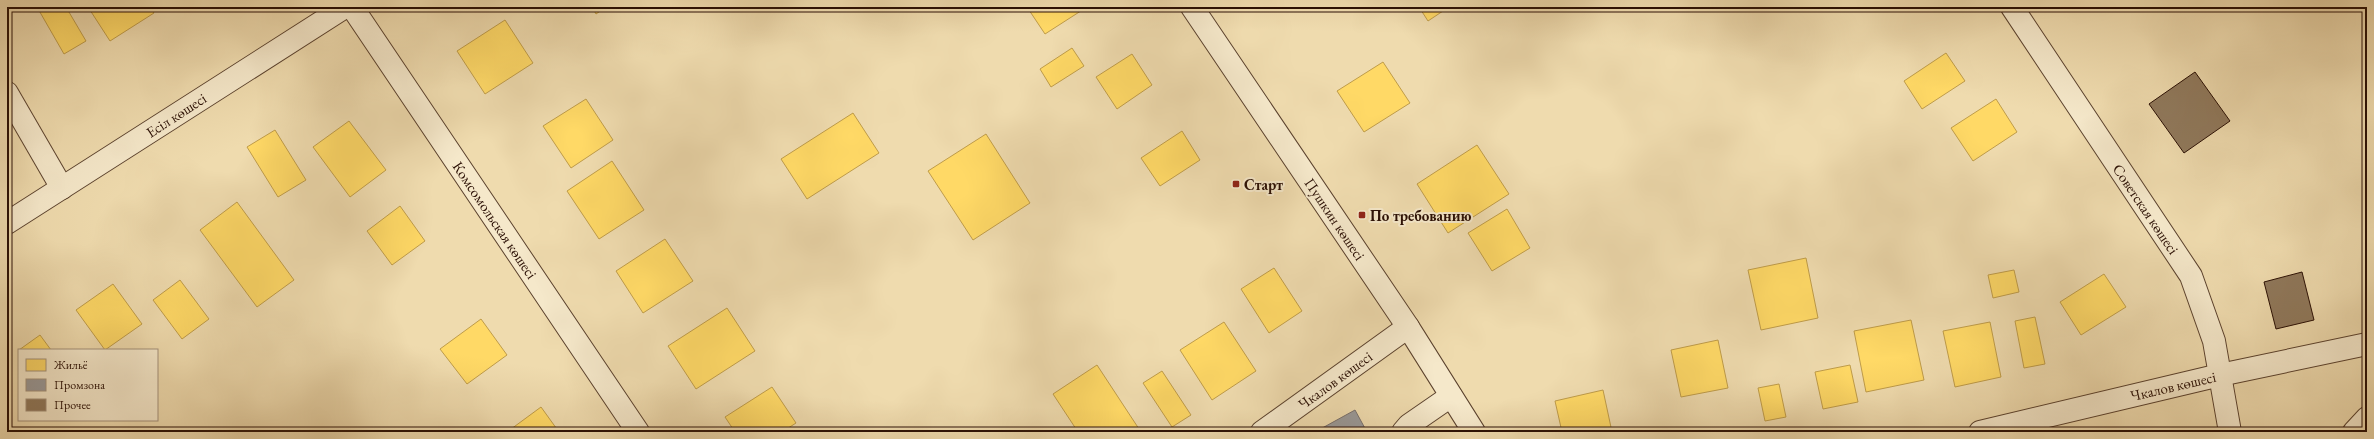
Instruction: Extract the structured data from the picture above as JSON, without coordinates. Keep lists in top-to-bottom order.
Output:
{
  "streets": {
    "street": [
      "Есіл көшесі",
      "Советская көшесі",
      "Пушкин көшесі",
      "Комсомольская көшесі",
      "Чкалов көшесі"
    ]
  },
  "crossings": [
    ["Советская көшесі", "Чкалов көшесі"],
    ["Пушкин көшесі", "Чкалов көшесі"]
  ],
  "places": {
    "transit": ["Старт", "По требованию"]
  },
  "legend": ["Жильё", "Промзона", "Прочее"]
}
